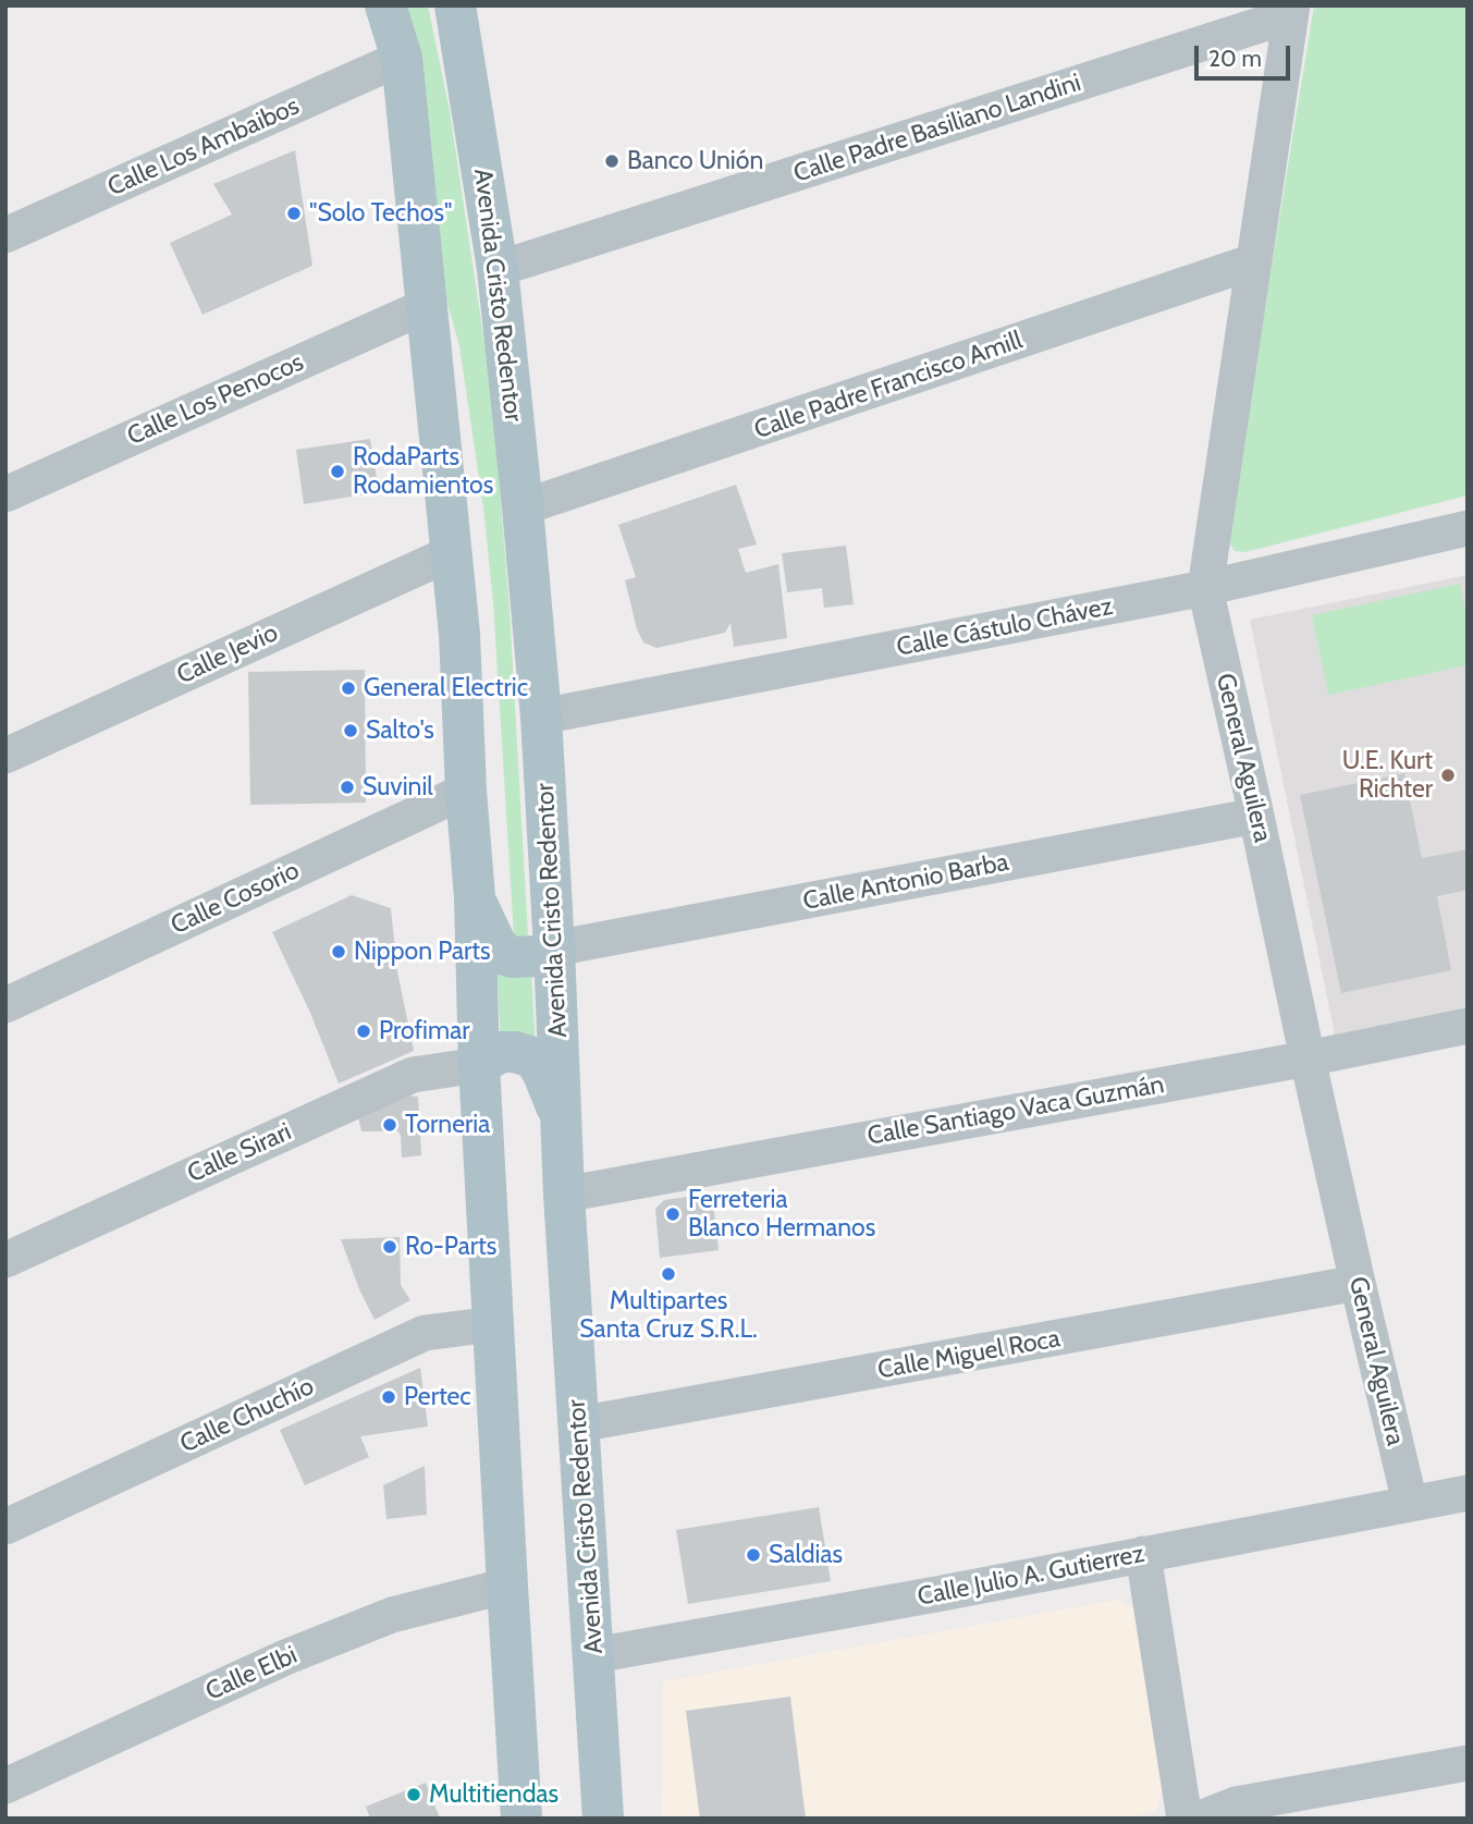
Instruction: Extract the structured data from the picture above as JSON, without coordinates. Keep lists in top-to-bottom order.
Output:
{
  "streets": {
    "main road": ["Avenida Cristo Redentor"],
    "street": [
      "Calle Padre Basiliano Landini",
      "Calle Los Ambaibos",
      "Calle Padre Francisco Amill",
      "Calle Los Penocos",
      "Calle Cástulo Chávez",
      "Calle Jevio",
      "General Aguilera",
      "Calle Antonio Barba",
      "Calle Cosorio",
      "Calle Santiago Vaca Guzmán",
      "Calle Sirari",
      "Calle Miguel Roca",
      "Calle Chuchío",
      "Calle Julio A. Gutierrez",
      "Calle Elbi"
    ]
  },
  "crossings": [
    ["Calle Padre Basiliano Landini", "Avenida Cristo Redentor"],
    ["Calle Padre Basiliano Landini", "General Aguilera"],
    ["Avenida Cristo Redentor", "Calle Padre Francisco Amill"],
    ["Avenida Cristo Redentor", "Calle Cástulo Chávez"],
    ["Avenida Cristo Redentor", "Calle Antonio Barba"],
    ["Avenida Cristo Redentor", "Calle Santiago Vaca Guzmán"],
    ["Avenida Cristo Redentor", "Calle Miguel Roca"],
    ["Avenida Cristo Redentor", "Calle Julio A. Gutierrez"],
    ["Calle Padre Francisco Amill", "General Aguilera"],
    ["Calle Cástulo Chávez", "General Aguilera"],
    ["General Aguilera", "Calle Antonio Barba"],
    ["General Aguilera", "Calle Santiago Vaca Guzmán"],
    ["General Aguilera", "Calle Miguel Roca"],
    ["General Aguilera", "Calle Julio A. Gutierrez"]
  ],
  "places": [
    "Banco Unión",
    "\"Solo Techos\"",
    "RodaParts Rodamientos",
    "General Electric",
    "Salto's",
    "U.E. Kurt Richter",
    "Suvinil",
    "Nippon Parts",
    "Profimar",
    "Torneria",
    "Ferreteria Blanco Hermanos",
    "Ro-Parts",
    "Multipartes Santa Cruz S.R.L.",
    "Pertec",
    "Saldias",
    "Multitiendas"
  ],
  "scale_bar": "20 m"
}
